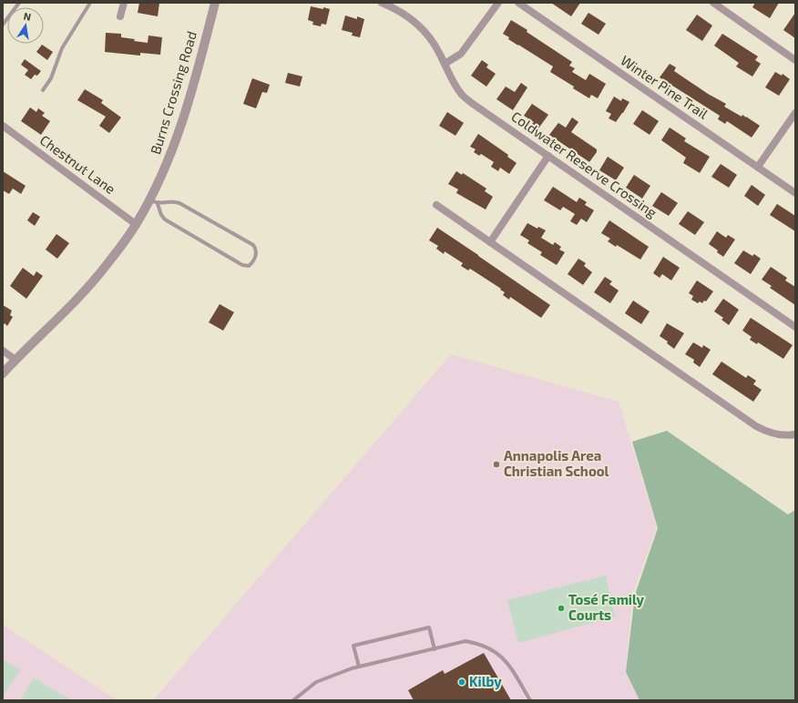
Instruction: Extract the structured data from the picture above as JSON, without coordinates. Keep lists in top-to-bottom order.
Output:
{
  "streets": {
    "street": [
      "Winter Pine Trail",
      "Burns Crossing Road",
      "Chestnut Lane",
      "Coldwater Reserve Crossing"
    ]
  },
  "crossings": [
    ["Burns Crossing Road", "Chestnut Lane"]
  ],
  "places": ["Annapolis Area Christian School", "Tosé Family Courts", "Kilby"],
  "north": "top"
}
